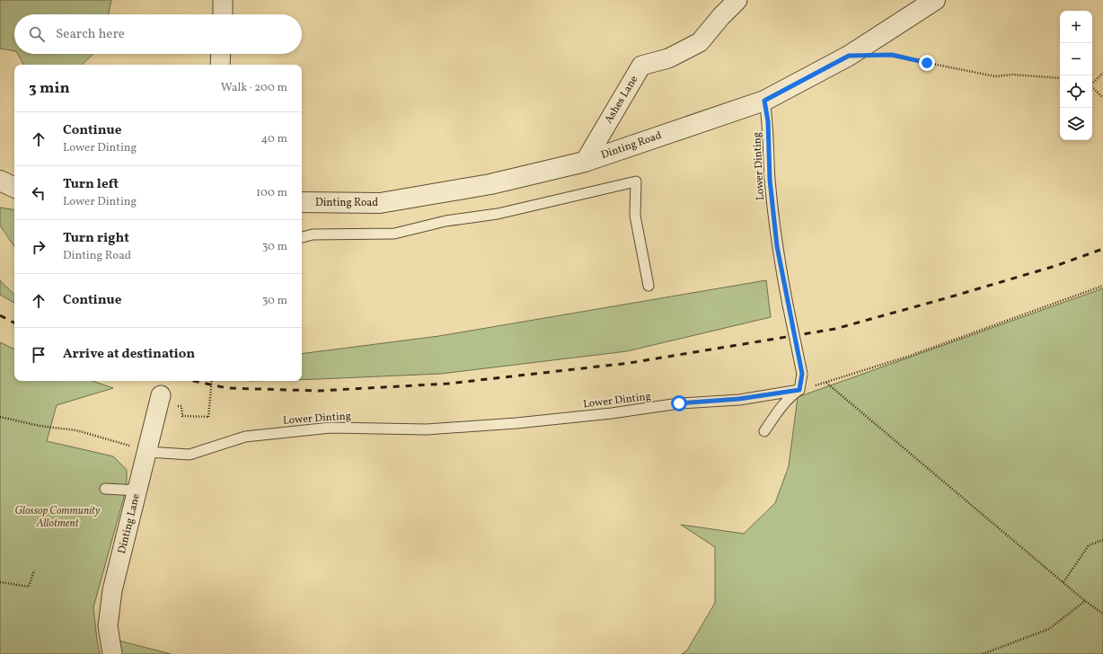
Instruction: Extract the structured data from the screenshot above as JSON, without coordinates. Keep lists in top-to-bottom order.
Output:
{
  "streets": {
    "street": ["Ashes Lane", "Dinting Road", "Dinting Lane"],
    "lane": ["Lower Dinting"]
  },
  "crossings": [
    ["Ashes Lane", "Dinting Road"],
    ["Dinting Road", "Lower Dinting"],
    ["Lower Dinting", "Dinting Lane"]
  ],
  "parks": ["Glossop Community Allotment"],
  "page": {
    "map_buttons": ["+", "−"],
    "search": "Search here",
    "heading": ["3 min", "Walk · 200 m"],
    "list": [
      ["Continue", "Lower Dinting", "40 m"],
      ["Turn left", "Lower Dinting", "100 m"],
      ["Turn right", "Dinting Road", "30 m"],
      ["Continue", "30 m"],
      "Arrive at destination"
    ]
  }
}
